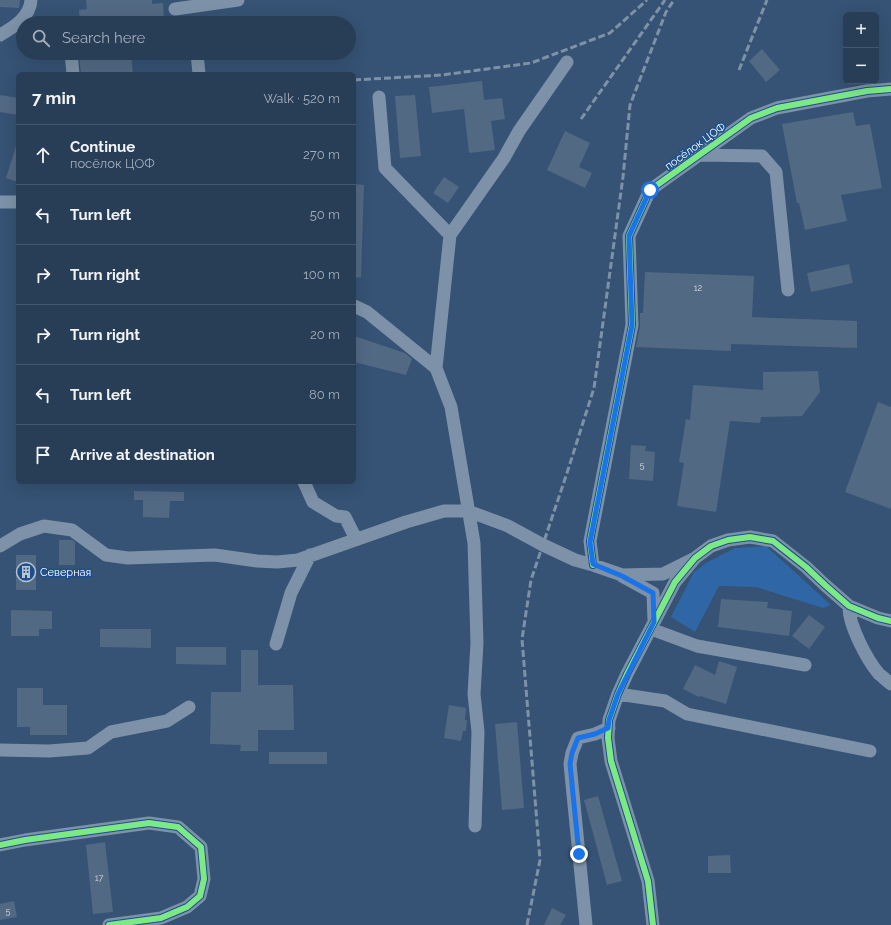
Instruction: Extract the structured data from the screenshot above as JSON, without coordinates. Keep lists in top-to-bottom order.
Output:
{
  "streets": {
    "street": ["посёлок ЦОФ"]
  },
  "places": {
    "building": ["Северная"]
  },
  "house_numbers": [
    "12",
    "5",
    "17",
    "5"
  ],
  "page": {
    "map_buttons": ["+", "−"],
    "search": "Search here",
    "heading": ["7 min", "Walk · 520 m"],
    "list": [
      ["Continue", "посёлок ЦОФ", "270 m"],
      ["Turn left", "50 m"],
      ["Turn right", "100 m"],
      ["Turn right", "20 m"],
      ["Turn left", "80 m"],
      "Arrive at destination"
    ]
  }
}
